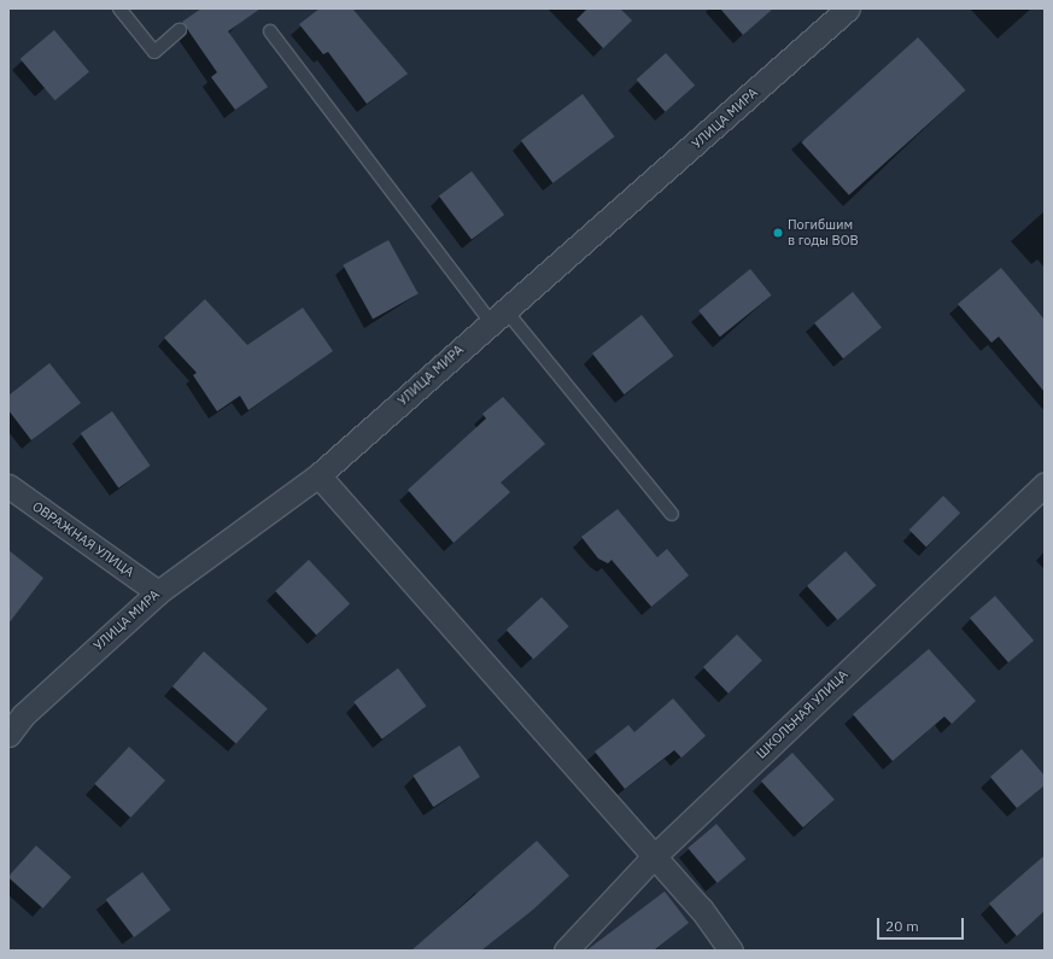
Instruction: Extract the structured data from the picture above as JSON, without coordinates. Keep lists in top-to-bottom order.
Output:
{
  "streets": {
    "street": ["УЛИЦА МИРА", "ОВРАЖНАЯ УЛИЦА", "ШКОЛЬНАЯ УЛИЦА"]
  },
  "crossings": [
    ["УЛИЦА МИРА", "ОВРАЖНАЯ УЛИЦА"]
  ],
  "places": ["Погибшим в годы ВОВ"],
  "scale_bar": "20 m"
}
